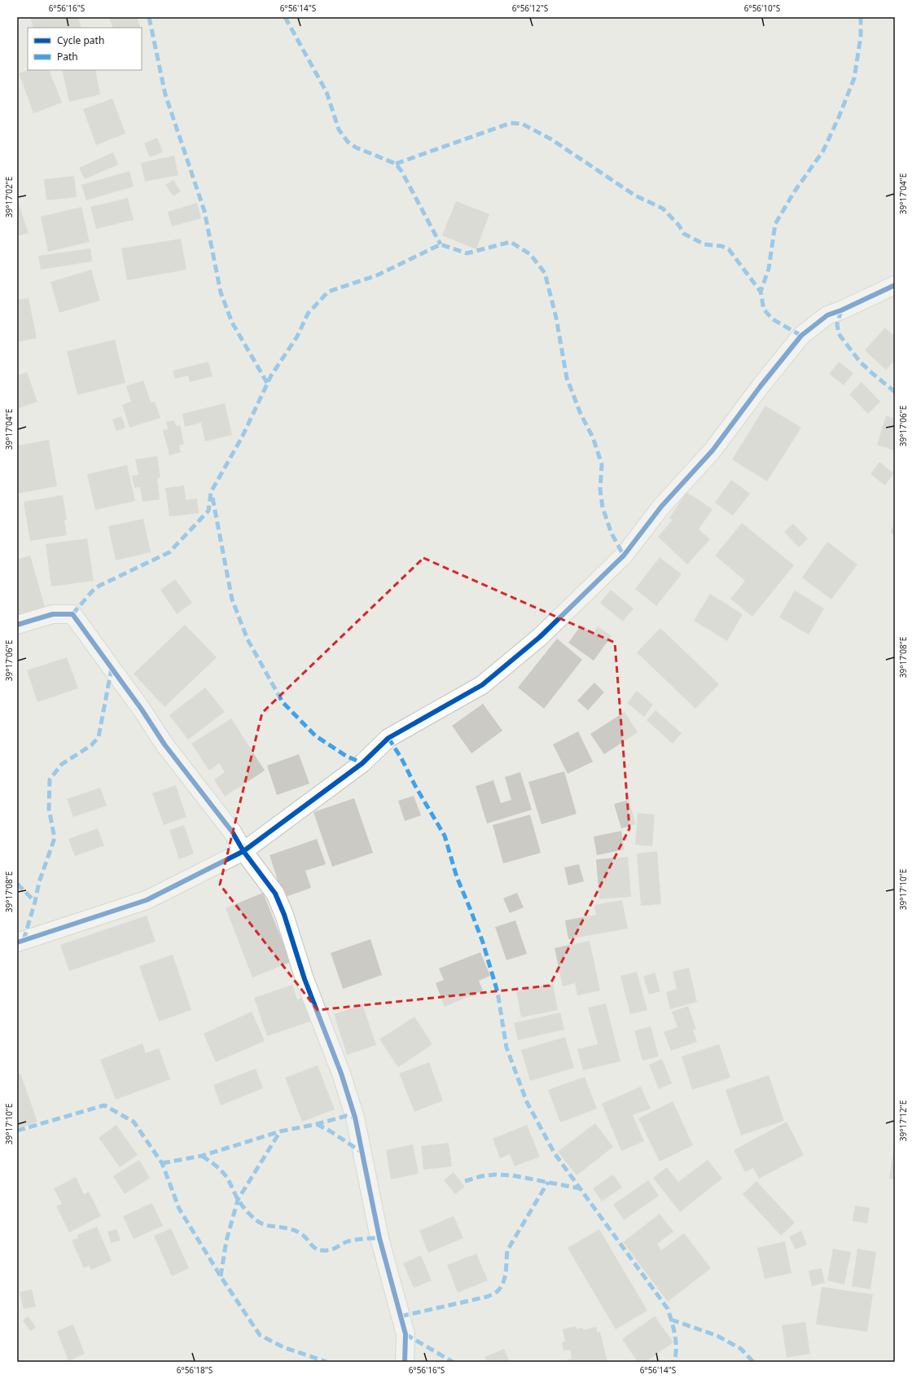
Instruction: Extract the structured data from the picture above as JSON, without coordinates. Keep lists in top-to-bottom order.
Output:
{
  "legend": ["Cycle path", "Path"],
  "coordinates": [
    "6°56'16\"S",
    "6°56'14\"S",
    "6°56'12\"S",
    "6°56'10\"S",
    "39°17'04\"E",
    "39°17'02\"E",
    "39°17'06\"E",
    "39°17'08\"E",
    "39°17'10\"E",
    "39°17'12\"E",
    "6°56'18\"S"
  ]
}
